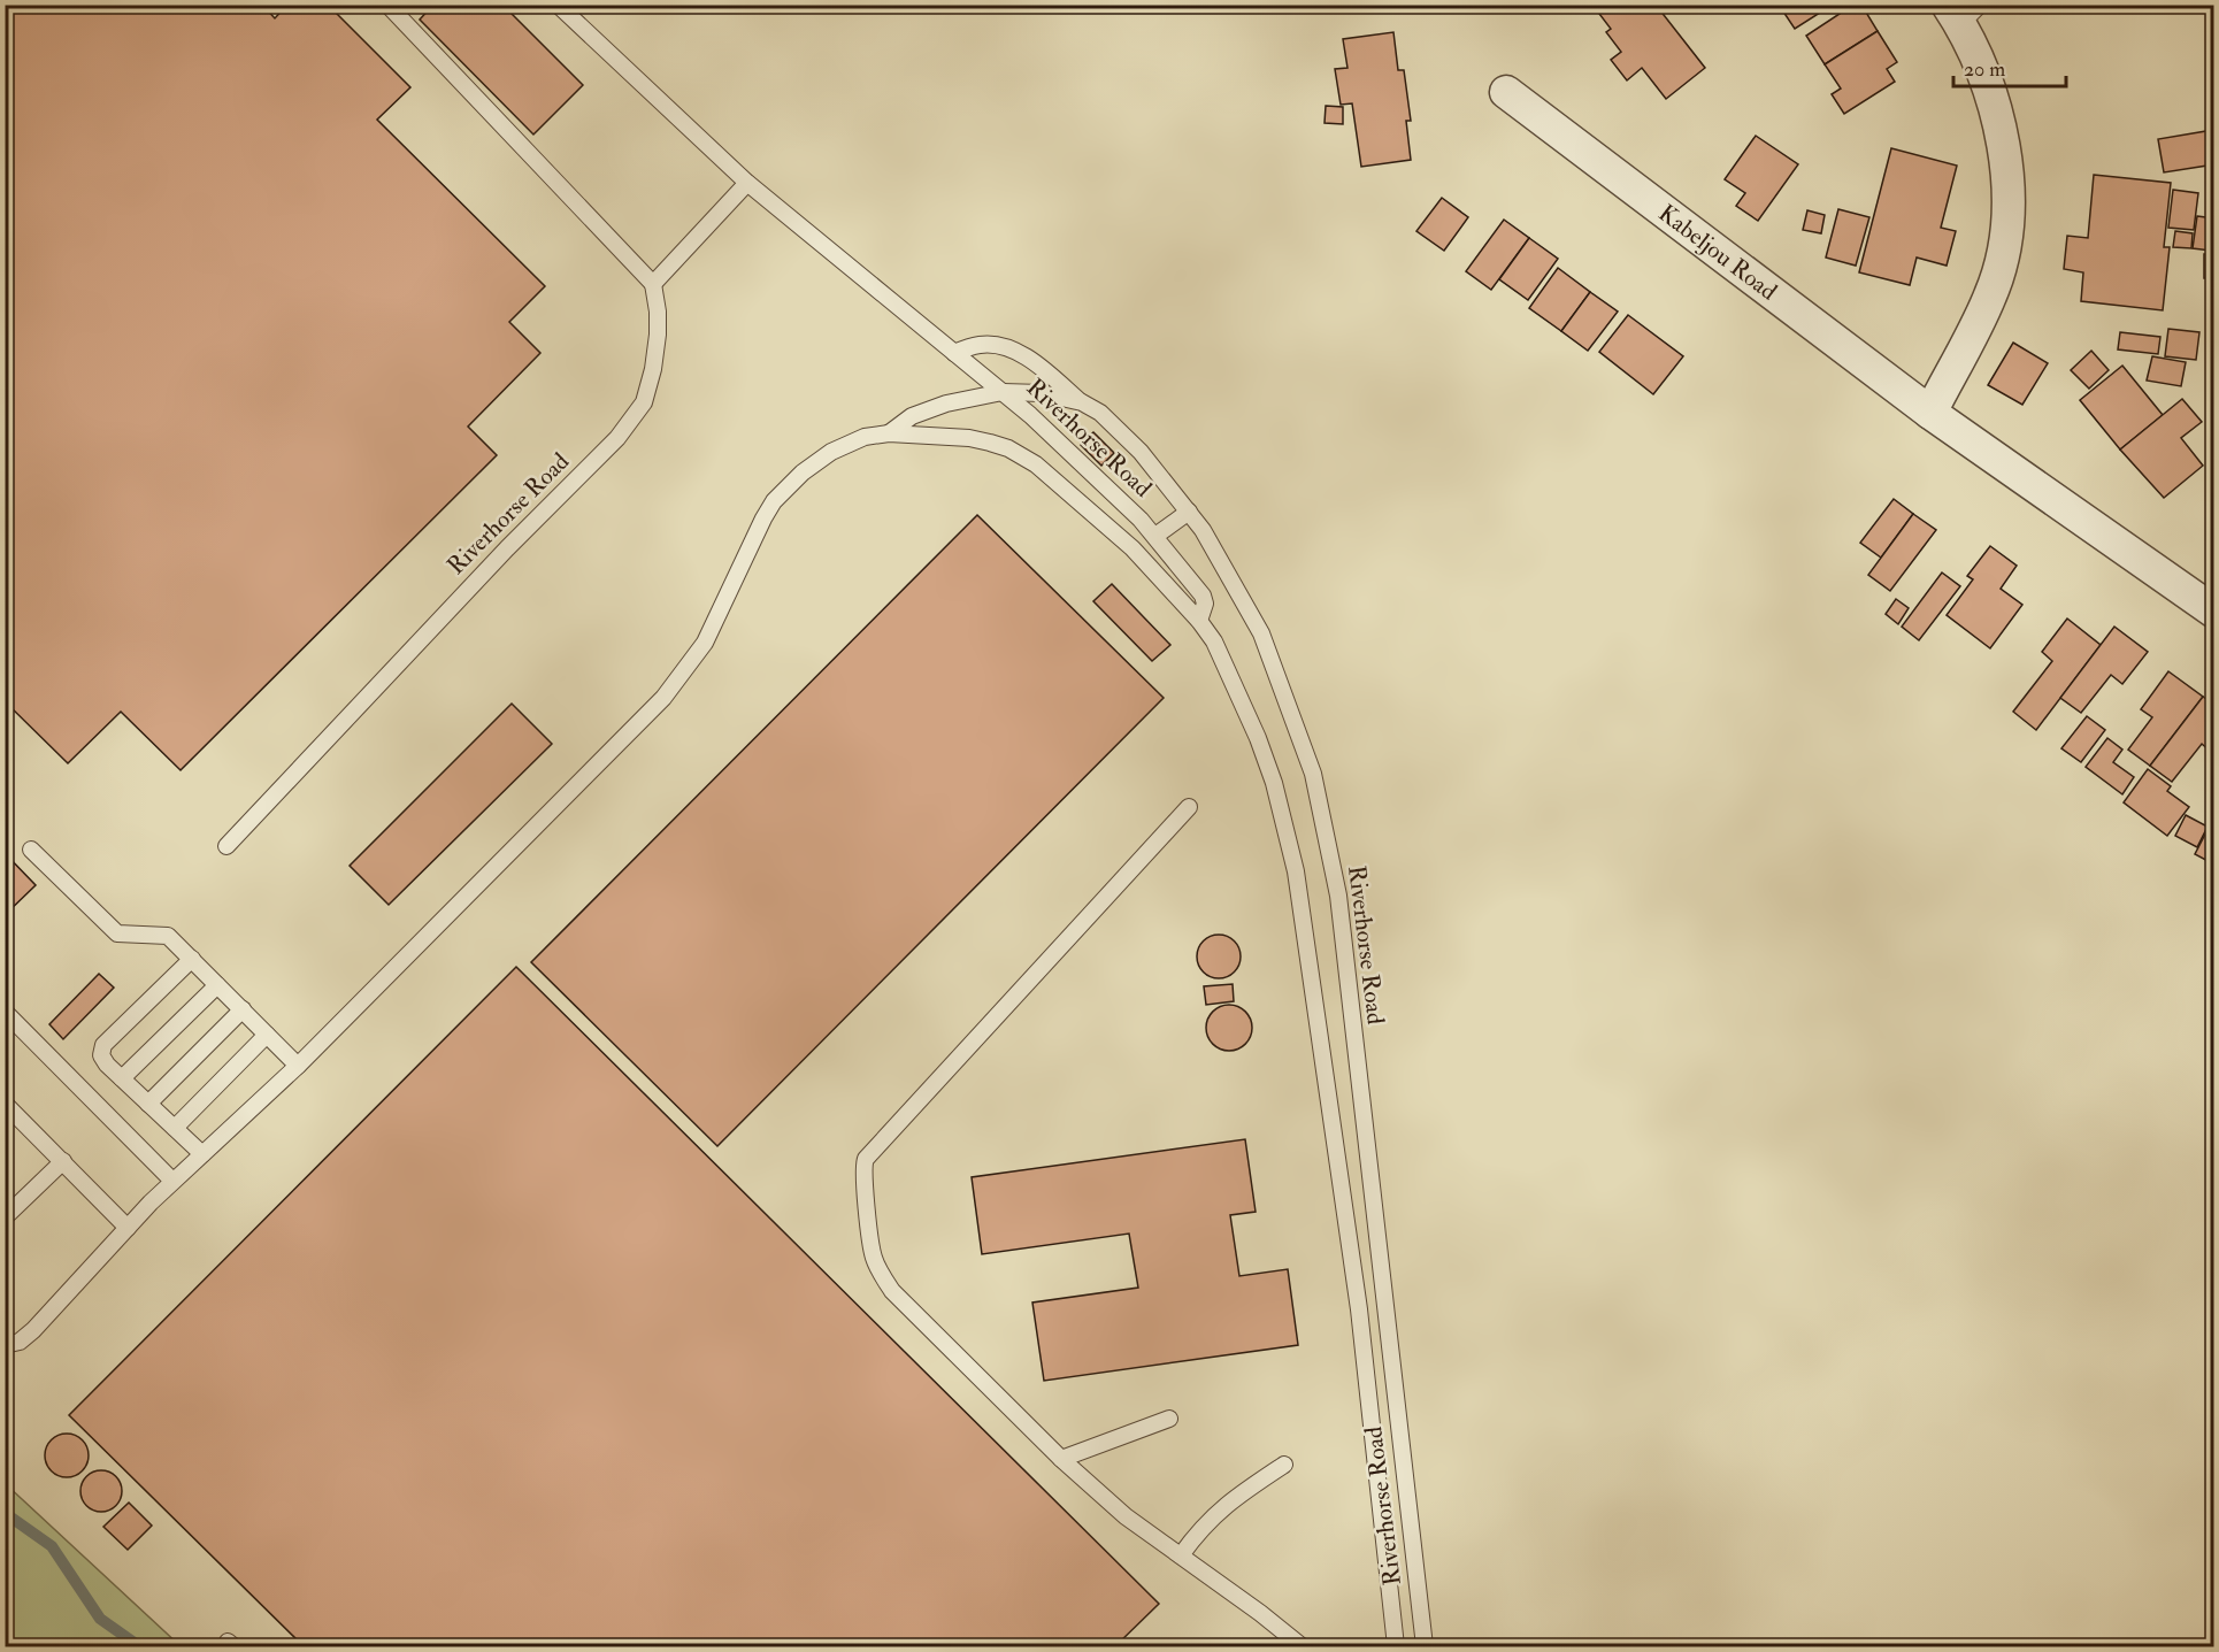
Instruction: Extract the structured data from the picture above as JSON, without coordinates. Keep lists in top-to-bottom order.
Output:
{
  "streets": {
    "street": ["Kabeljou Road"],
    "lane": ["Riverhorse Road"]
  },
  "scale_bar": "20 m"
}
